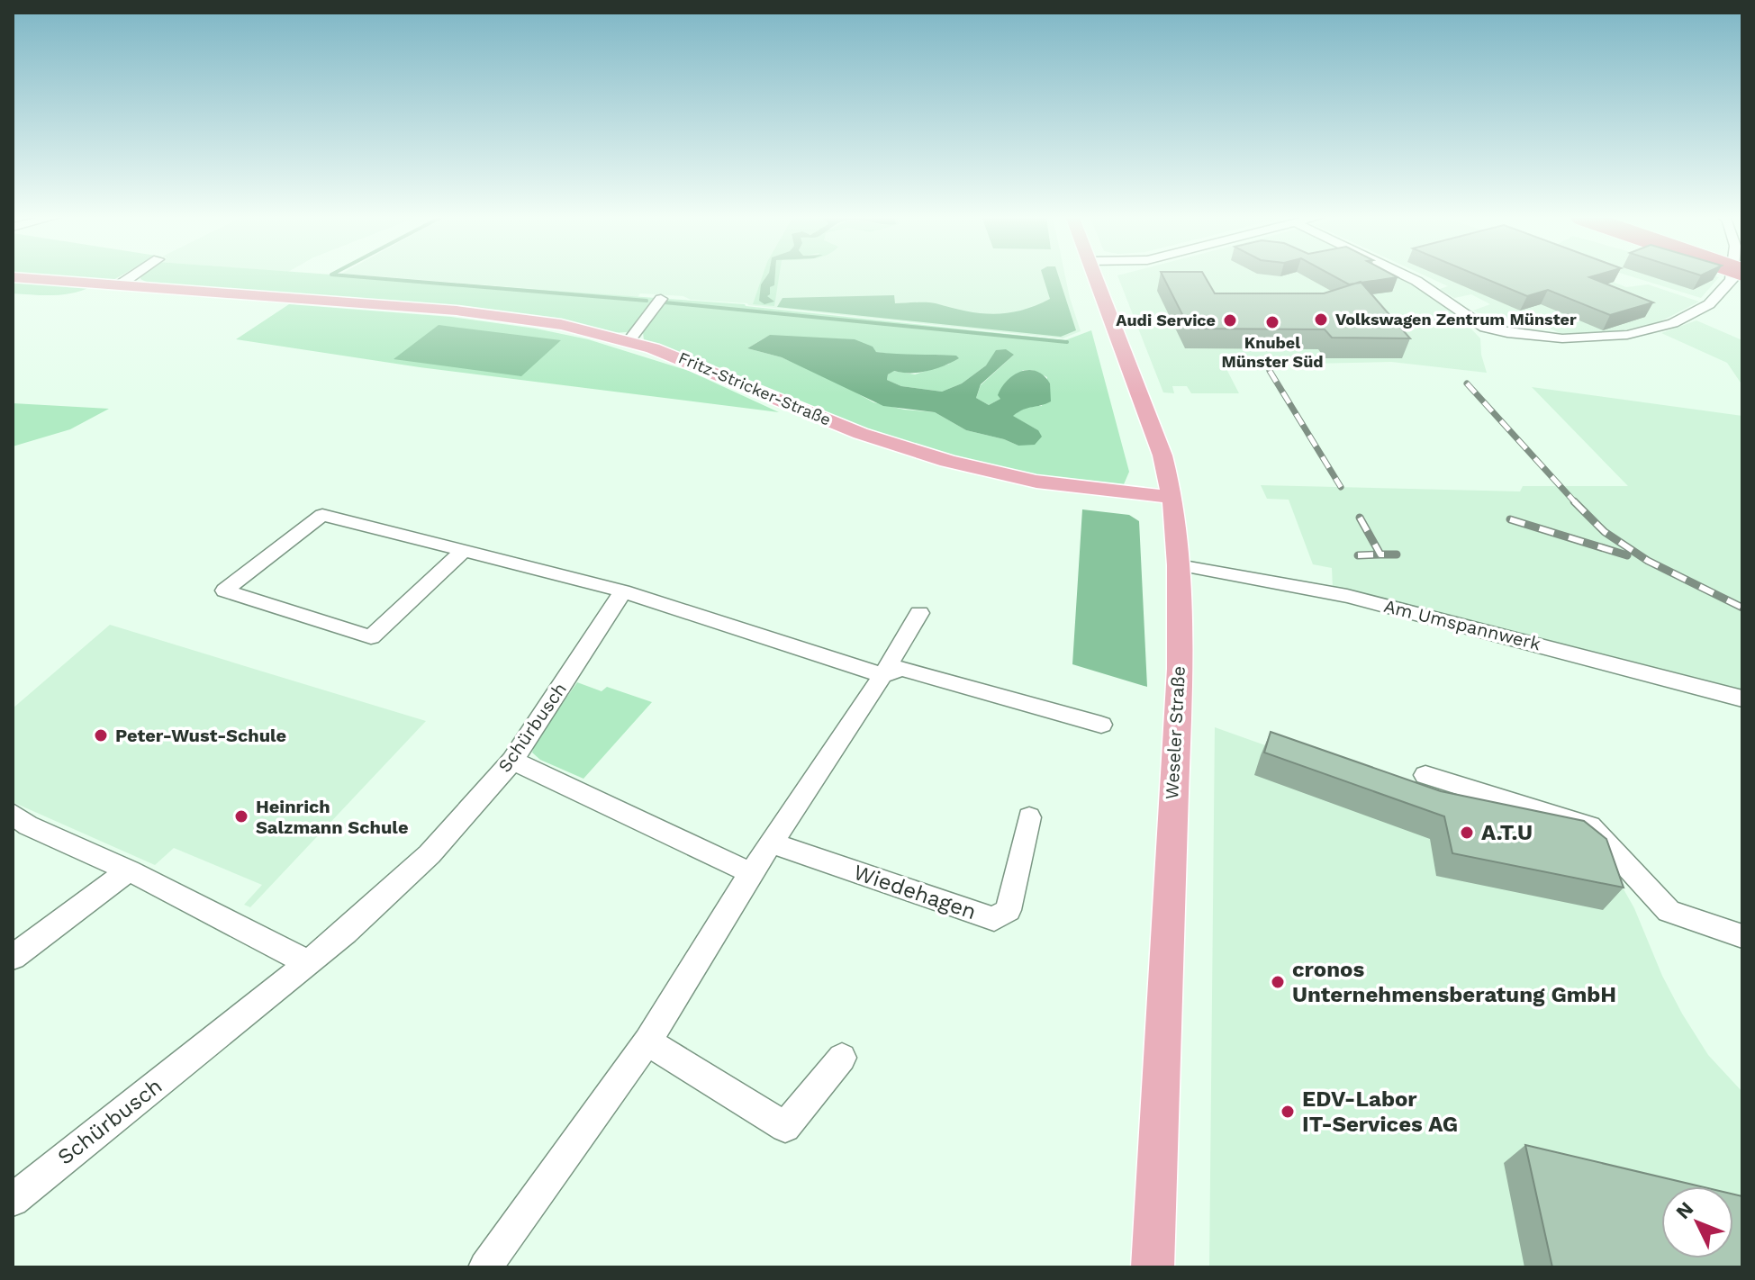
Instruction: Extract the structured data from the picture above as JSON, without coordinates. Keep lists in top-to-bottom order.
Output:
{
  "streets": {
    "main road": ["Fritz-Stricker-Straße", "Weseler Straße"],
    "street": ["Am Umspannwerk", "Schürbusch", "Wiedehagen"]
  },
  "crossings": [
    ["Fritz-Stricker-Straße", "Weseler Straße"],
    ["Am Umspannwerk", "Weseler Straße"]
  ],
  "places": [
    "Volkswagen Zentrum Münster",
    "Audi Service",
    "Knubel Münster Süd",
    "Peter-Wust-Schule",
    "Heinrich Salzmann Schule",
    "A.T.U",
    "cronos Unternehmensberatung GmbH",
    "EDV-Labor IT-Services AG"
  ],
  "north": "top left"
}
